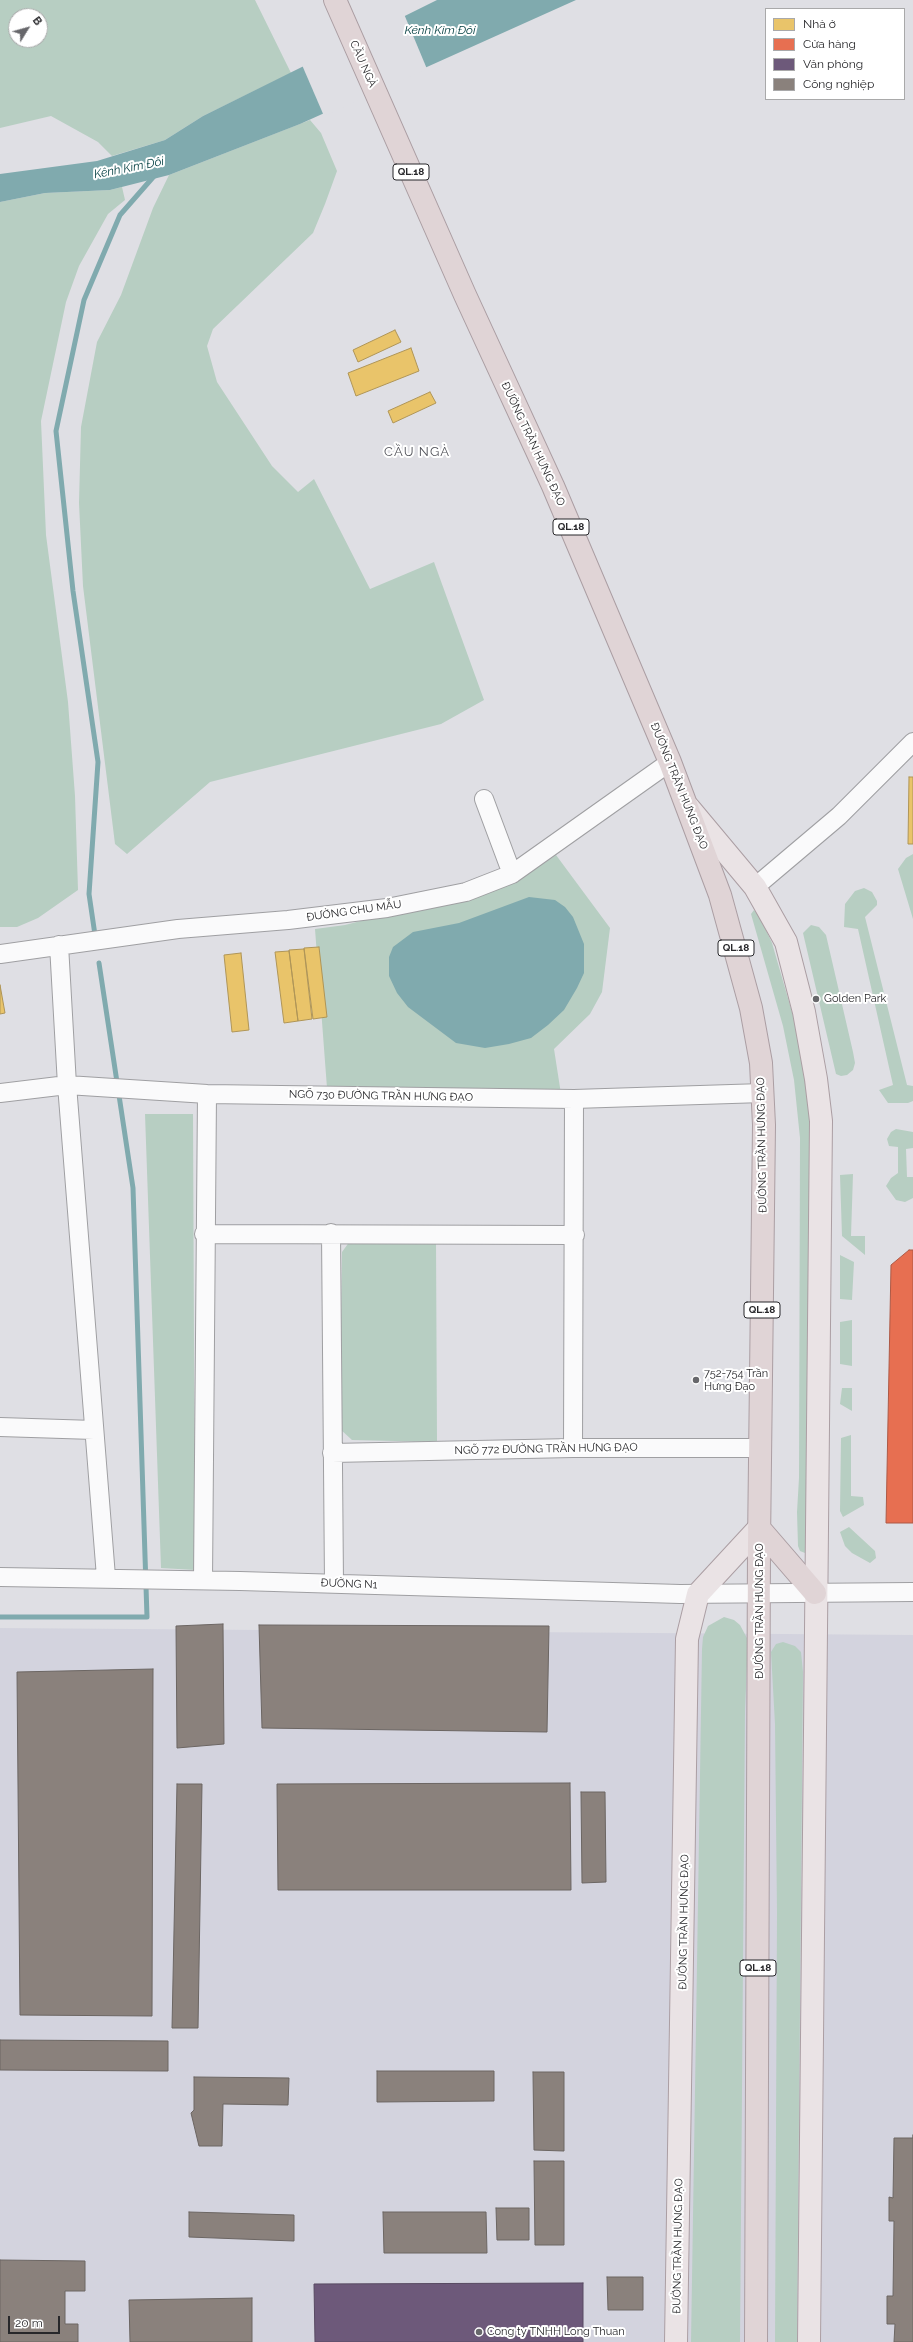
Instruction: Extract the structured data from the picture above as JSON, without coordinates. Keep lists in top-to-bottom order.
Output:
{
  "streets": {
    "highway": ["CẦU NGÀ", "QL.18", "ĐƯỜNG TRẦN HƯNG ĐẠO"],
    "street": [
      "ĐƯỜNG CHU MẪU",
      "NGÕ 730 ĐƯỜNG TRẦN HƯNG ĐẠO",
      "NGÕ 772 ĐƯỜNG TRẦN HƯNG ĐẠO",
      "ĐƯỜNG N1"
    ]
  },
  "crossings": [
    ["CẦU NGÀ", "ĐƯỜNG TRẦN HƯNG ĐẠO"],
    ["ĐƯỜNG TRẦN HƯNG ĐẠO", "ĐƯỜNG CHU MẪU"],
    ["ĐƯỜNG TRẦN HƯNG ĐẠO", "NGÕ 730 ĐƯỜNG TRẦN HƯNG ĐẠO"],
    ["ĐƯỜNG TRẦN HƯNG ĐẠO", "NGÕ 772 ĐƯỜNG TRẦN HƯNG ĐẠO"],
    ["ĐƯỜNG TRẦN HƯNG ĐẠO", "ĐƯỜNG N1"]
  ],
  "districts": ["CẦU NGÀ"],
  "water": ["Kênh Kim Đôi"],
  "places": ["Golden Park", "752-754 Trần Hưng Đạo", "Cong ty TNHH Long Thuan"],
  "legend": [
    "Nhà ở",
    "Cửa hàng",
    "Văn phòng",
    "Công nghiệp"
  ],
  "scale_bar": "20 m",
  "north": "top right"
}
